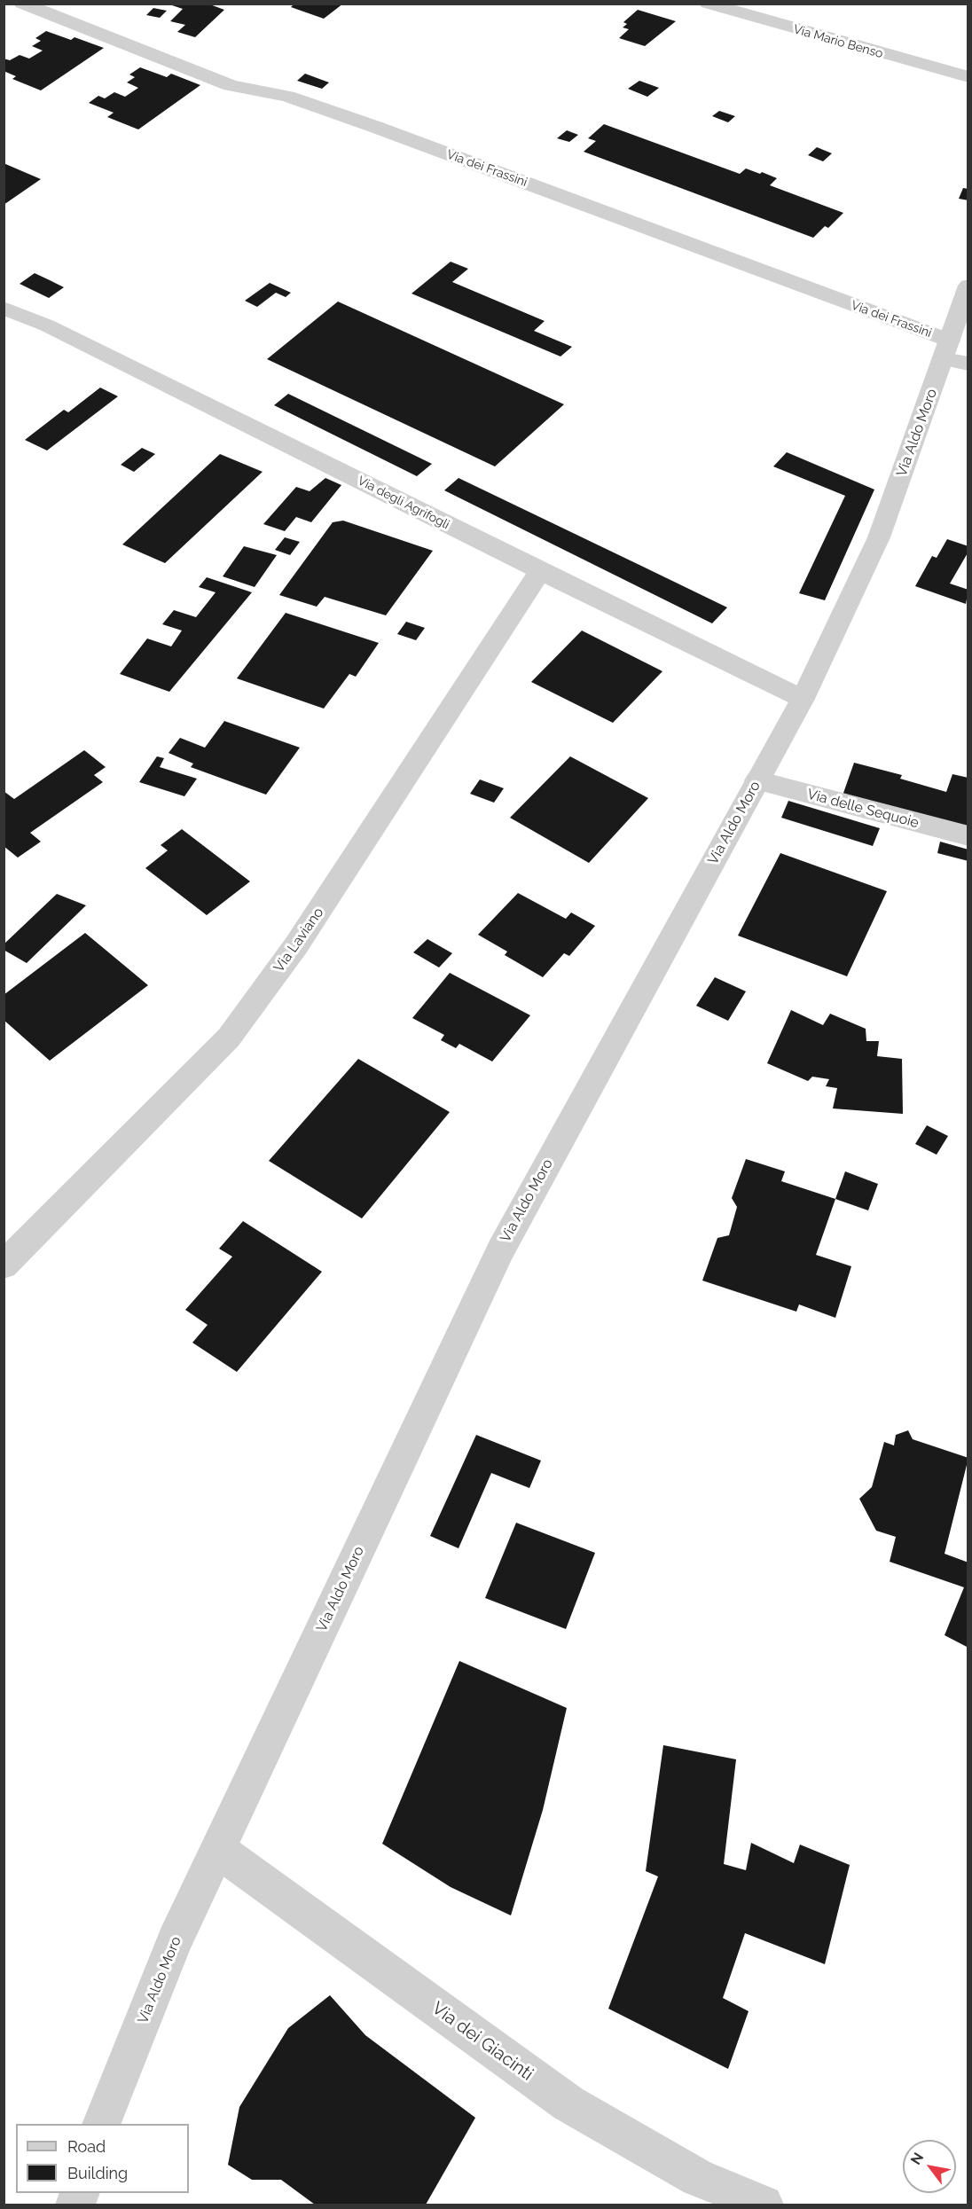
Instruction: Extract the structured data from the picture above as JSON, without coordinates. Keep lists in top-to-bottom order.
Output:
{
  "streets": {
    "street": [
      "Via Mario Benso",
      "Via dei Frassini",
      "Via Aldo Moro",
      "Via degli Agrifogli",
      "Via delle Sequoie",
      "Via Laviano",
      "Via dei Giacinti"
    ]
  },
  "crossings": [
    ["Via dei Frassini", "Via Aldo Moro"],
    ["Via Aldo Moro", "Via degli Agrifogli"],
    ["Via Aldo Moro", "Via delle Sequoie"],
    ["Via Aldo Moro", "Via dei Giacinti"],
    ["Via degli Agrifogli", "Via Laviano"]
  ],
  "legend": ["Road", "Building"],
  "north": "top left"
}
